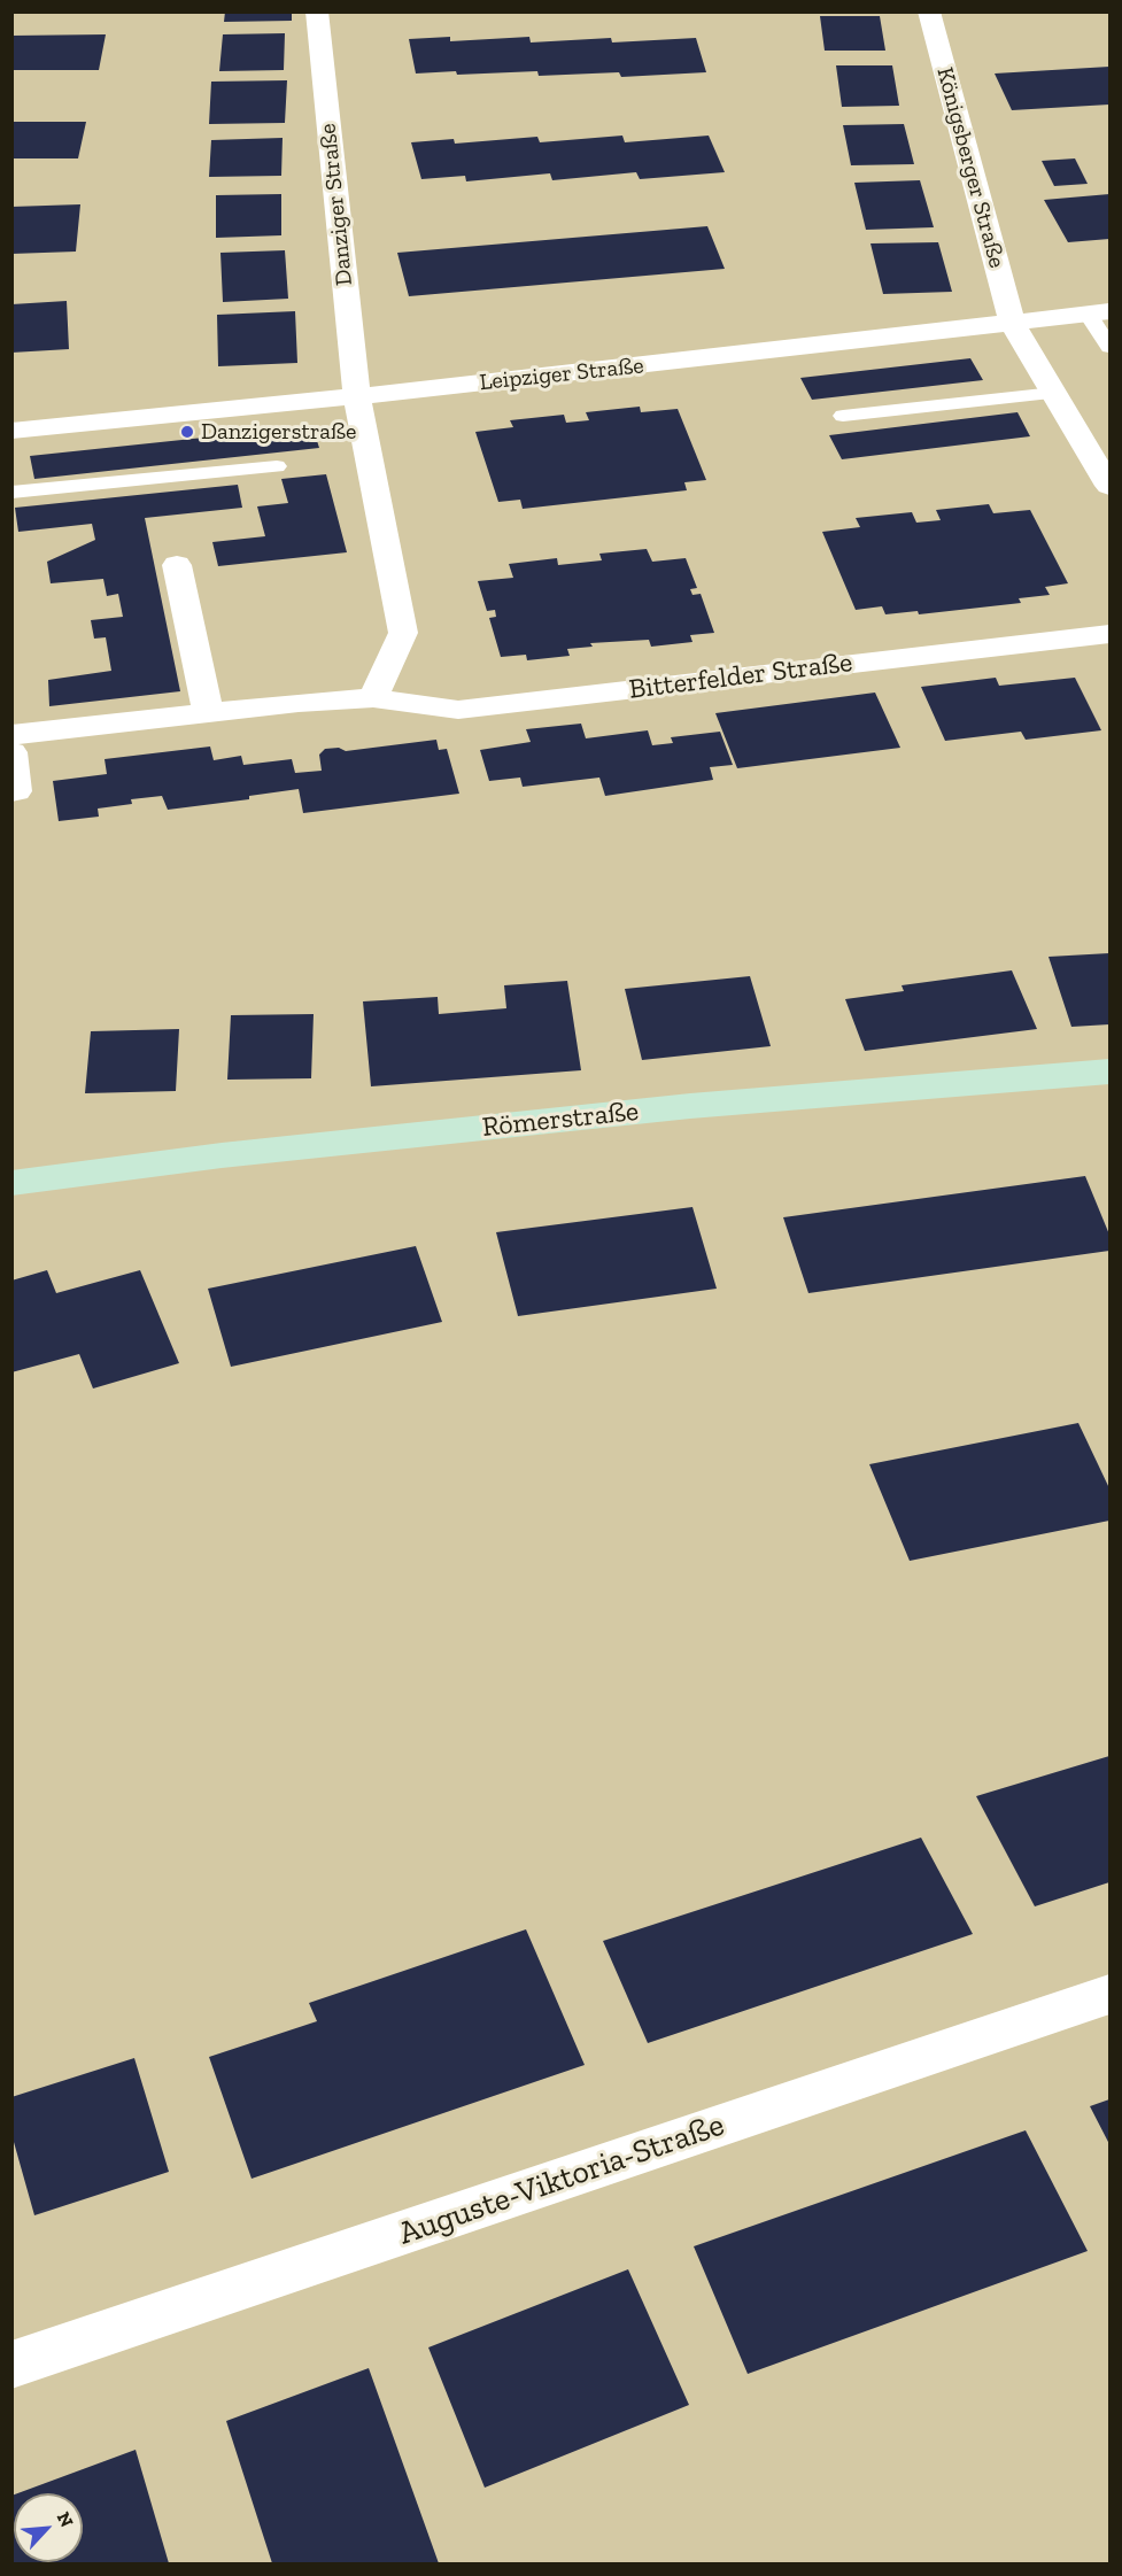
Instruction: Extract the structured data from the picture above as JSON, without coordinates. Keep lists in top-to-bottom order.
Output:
{
  "streets": {
    "main road": ["Römerstraße"],
    "street": [
      "Königsberger Straße",
      "Danziger Straße",
      "Leipziger Straße",
      "Bitterfelder Straße",
      "Auguste-Viktoria-Straße"
    ]
  },
  "crossings": [
    ["Königsberger Straße", "Leipziger Straße"],
    ["Danziger Straße", "Leipziger Straße"]
  ],
  "places": ["Danzigerstraße"],
  "north": "top right"
}
